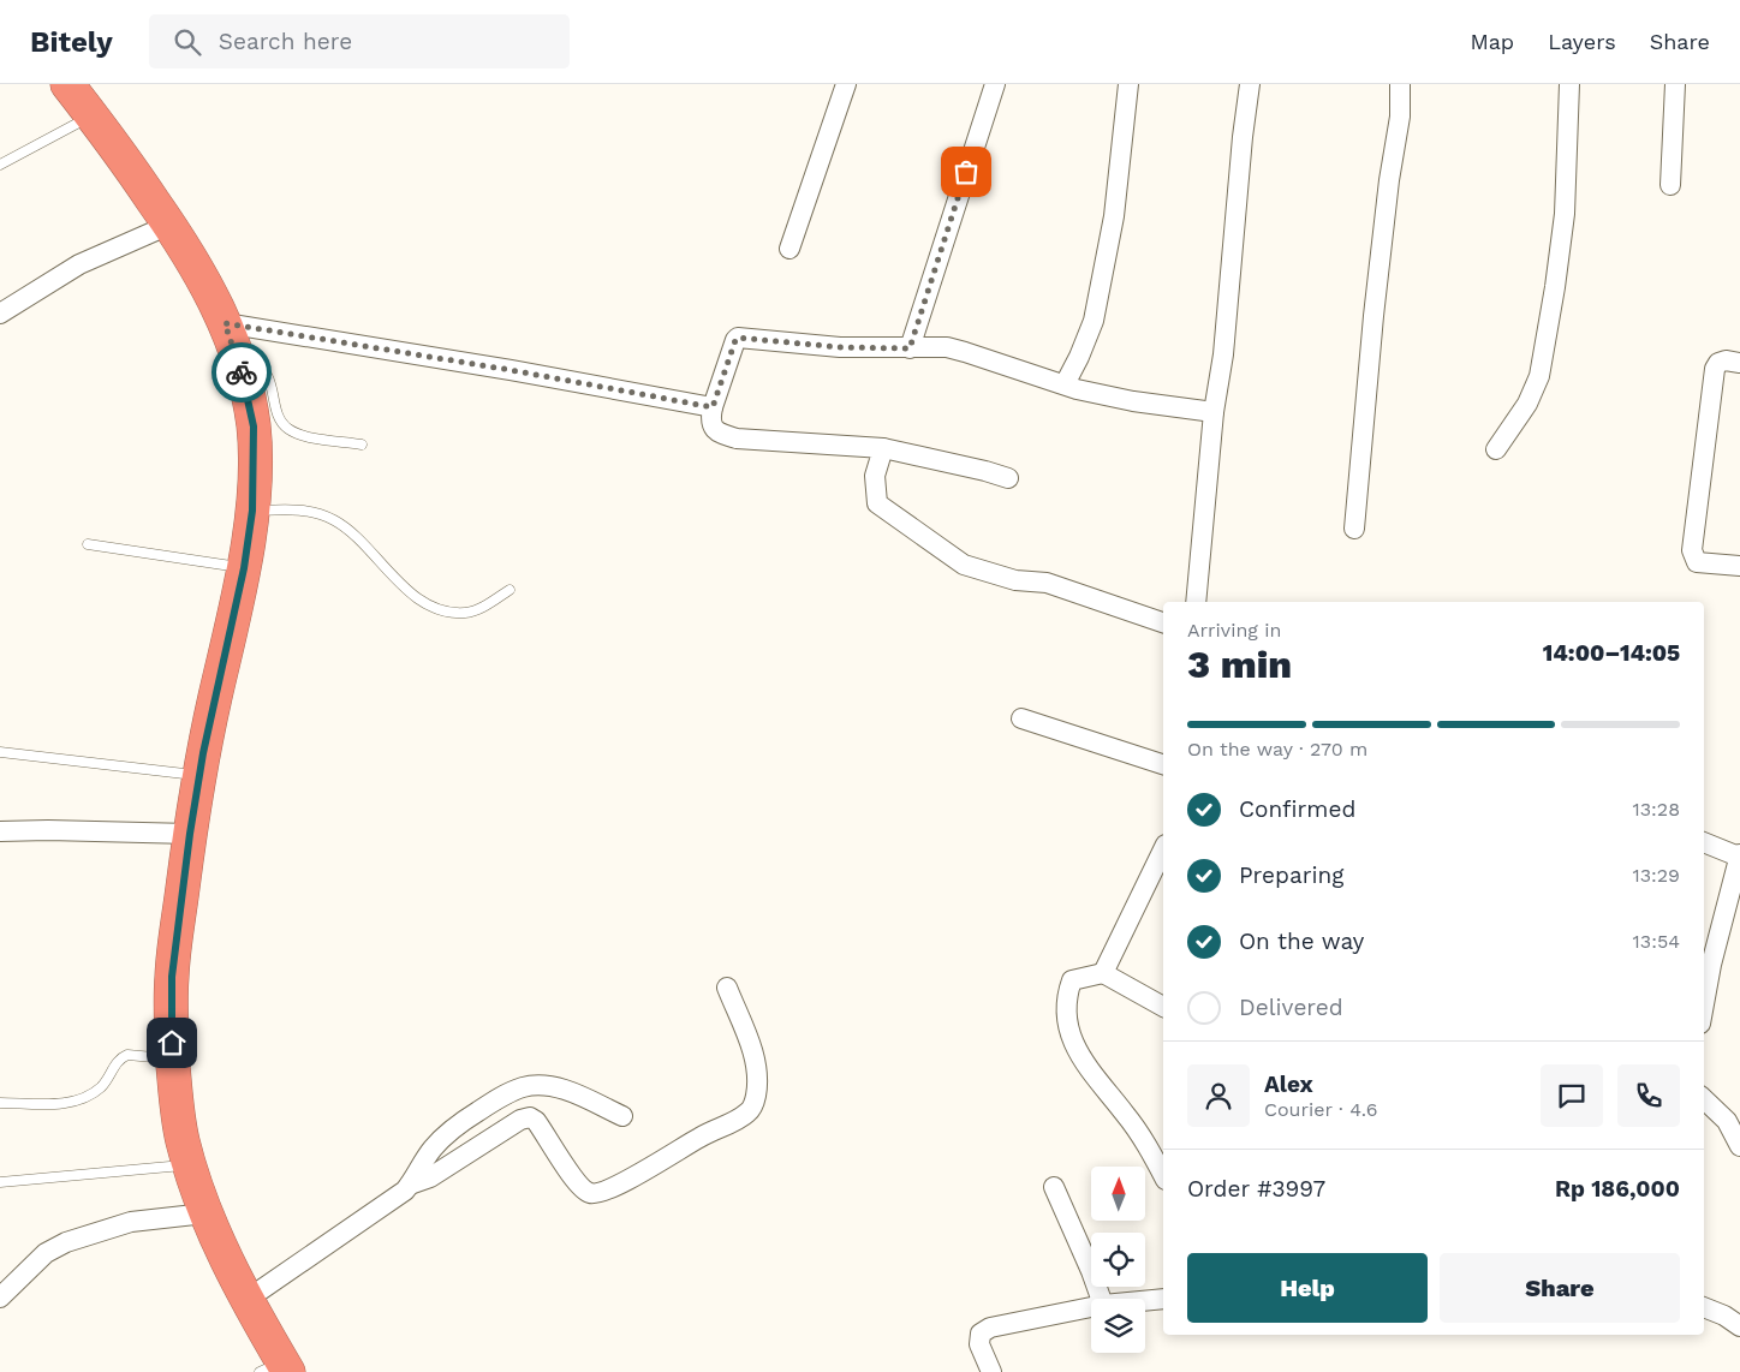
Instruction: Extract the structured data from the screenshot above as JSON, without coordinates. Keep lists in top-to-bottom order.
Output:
{
  "north": "top",
  "page": {
    "header": "Bitely",
    "search": "Search here",
    "nav": ["Map", "Layers", "Share"],
    "heading": ["3 min", "Arriving in", "14:00–14:05"],
    "panel": [
      "Alex",
      "Courier · 4.6",
      "Order #3997",
      "Rp 186,000"
    ],
    "bar": "On the way · 270 m",
    "list": [
      ["Confirmed", "13:28"],
      ["Preparing", "13:29"],
      ["On the way", "13:54"],
      "Delivered"
    ],
    "buttons": ["Help", "Share"]
  }
}
